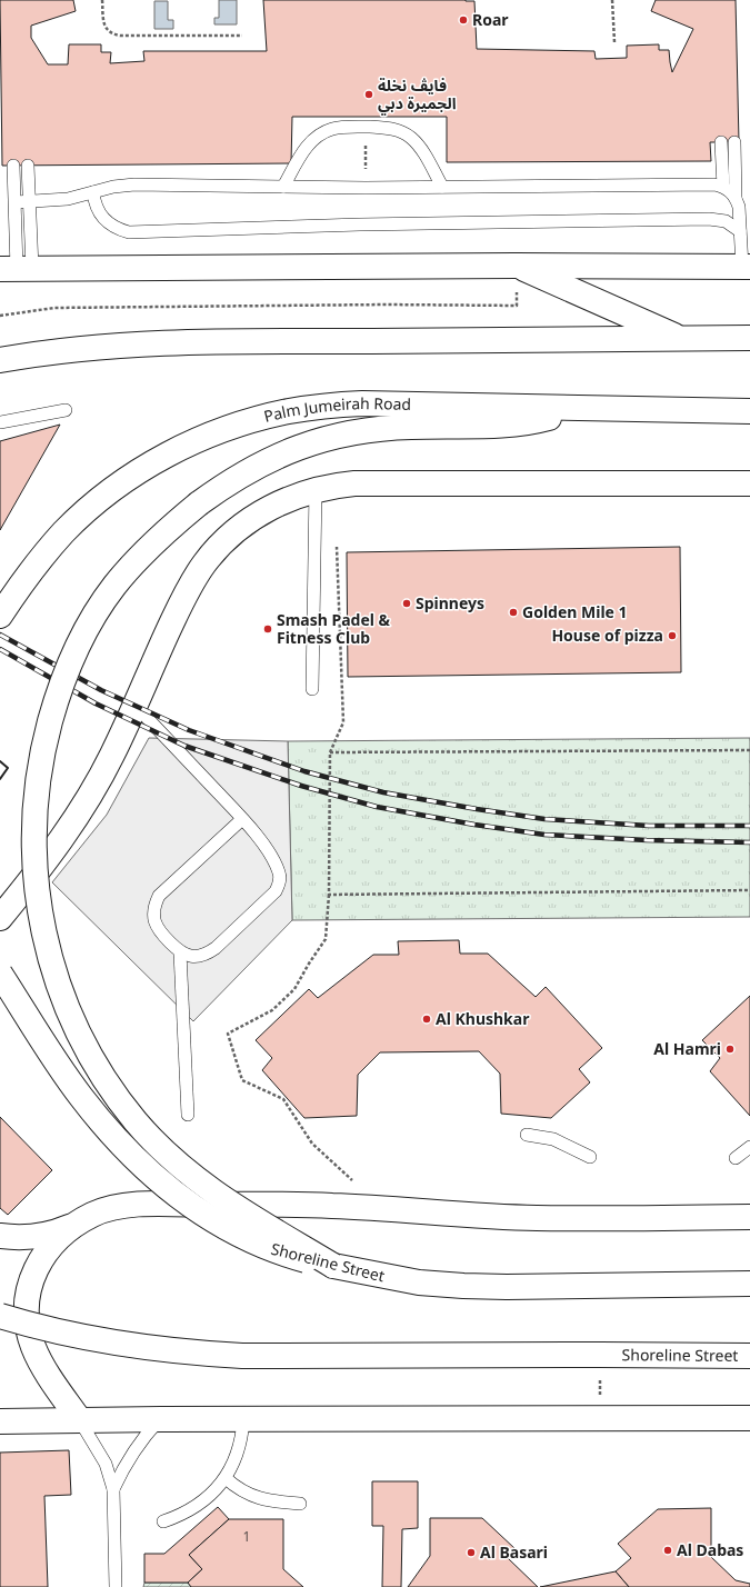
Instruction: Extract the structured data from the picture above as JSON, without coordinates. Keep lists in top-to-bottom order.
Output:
{
  "streets": {
    "main road": ["Palm Jumeirah Road", "Shoreline Street"]
  },
  "places": [
    "Roar",
    "فايڤ نخلة الجميرة دبي",
    "Spinneys",
    "Golden Mile 1",
    "Smash Padel & Fitness Club",
    "House of pizza",
    "Al Khushkar",
    "Al Hamri",
    "Al Dabas",
    "Al Basari"
  ],
  "house_numbers": ["1"]
}
